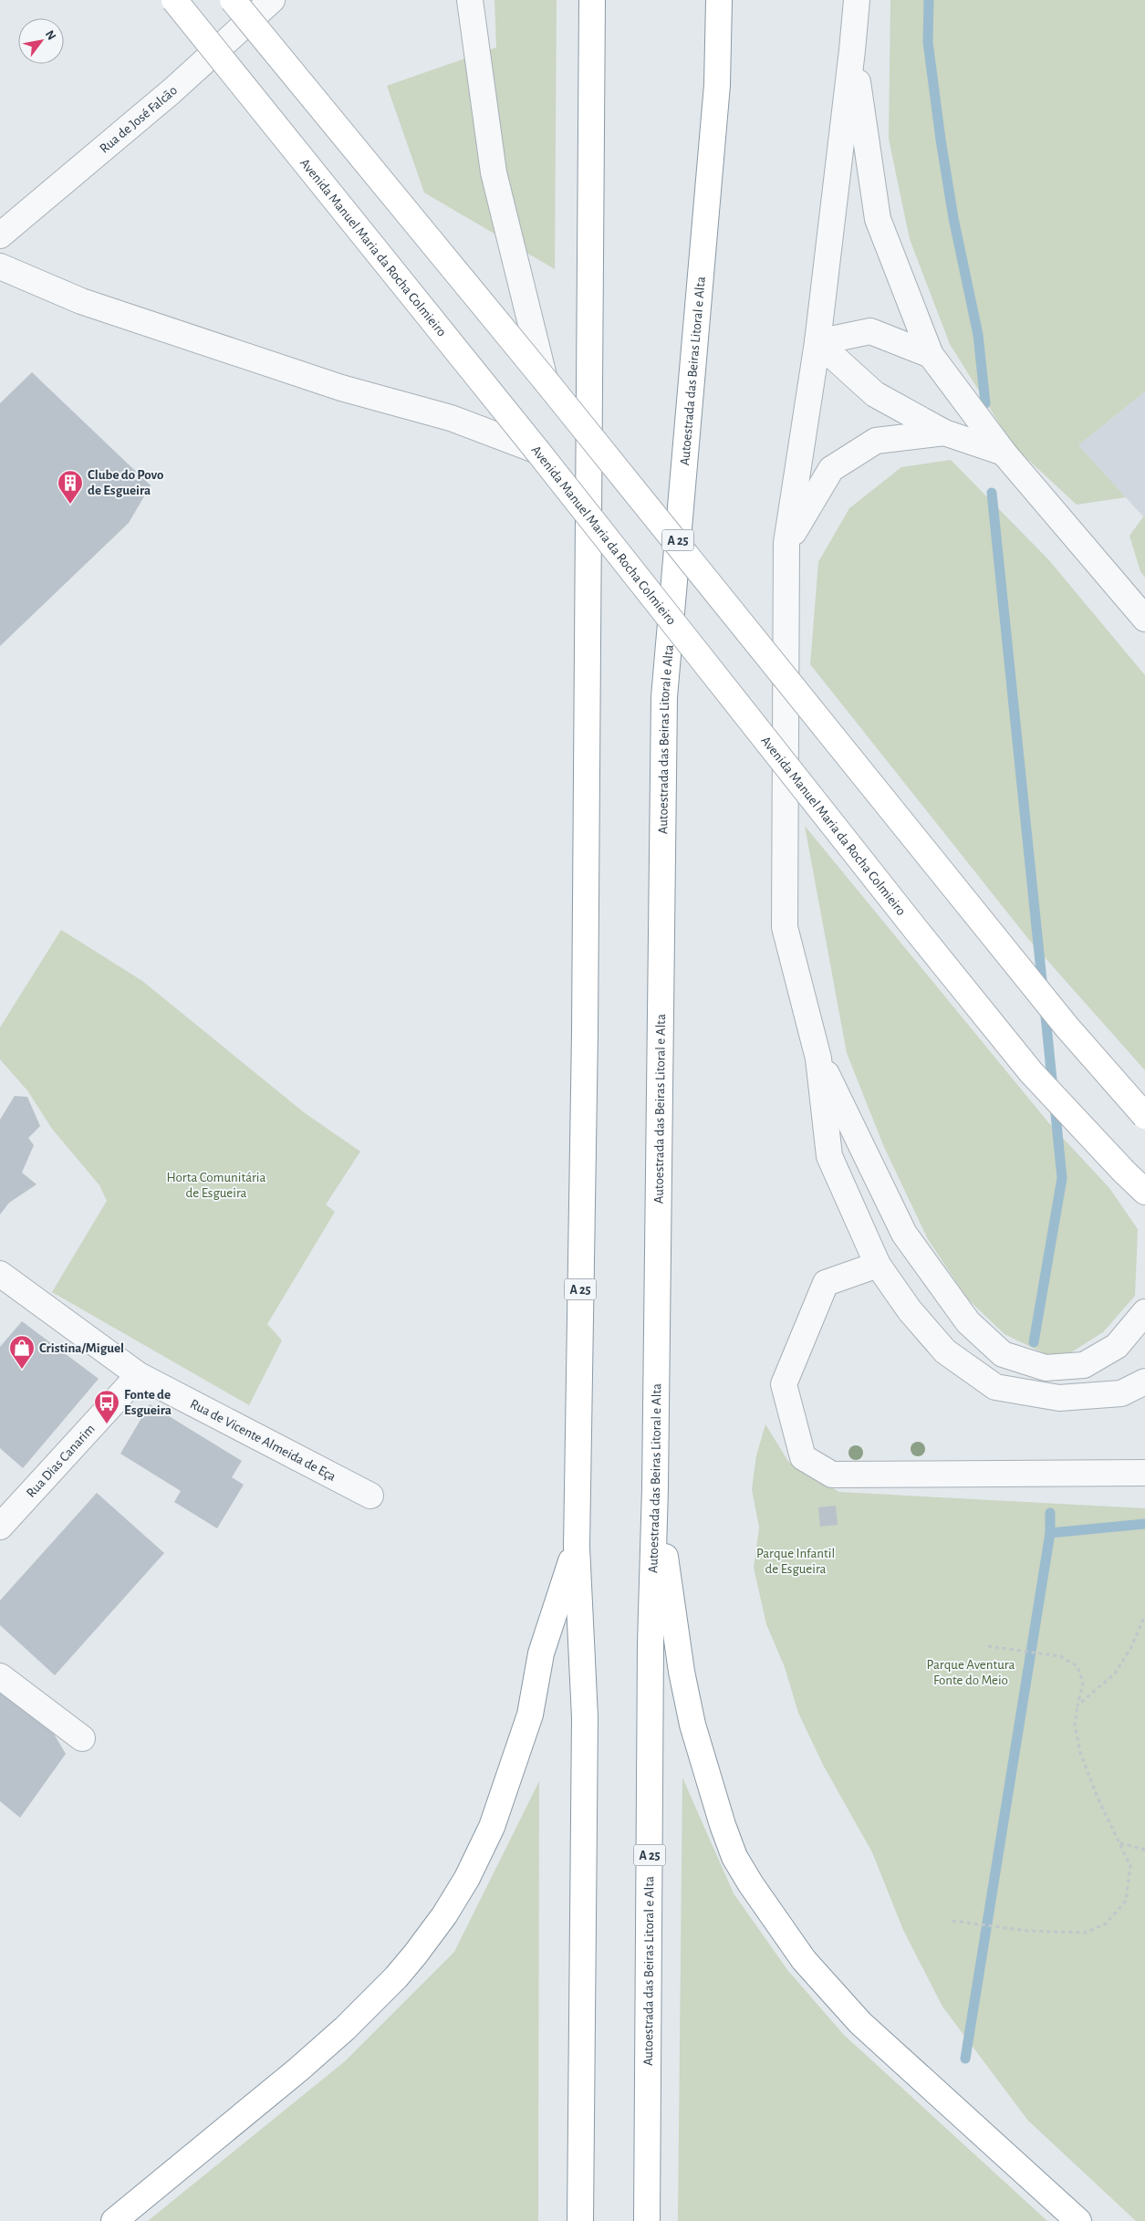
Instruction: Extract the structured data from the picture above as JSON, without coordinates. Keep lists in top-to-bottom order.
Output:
{
  "streets": {
    "main road": ["Avenida Manuel Maria da Rocha Colmieiro", "Autoestrada das Beiras Litoral e Alta", "A 25"],
    "street": ["Rua de José Falcão", "Rua de Vicente Almeida de Eça", "Rua Dias Canarim"]
  },
  "crossings": [
    ["Rua de Vicente Almeida de Eça", "Rua Dias Canarim"]
  ],
  "parks": ["Horta Comunitária de Esgueira", "Parque Infantil de Esgueira", "Parque Aventura Fonte do Meio"],
  "places": {
    "building": ["Clube do Povo de Esgueira"],
    "shop": ["Cristina/Miguel"],
    "bus stop": ["Fonte de Esgueira"]
  },
  "north": "top right"
}
